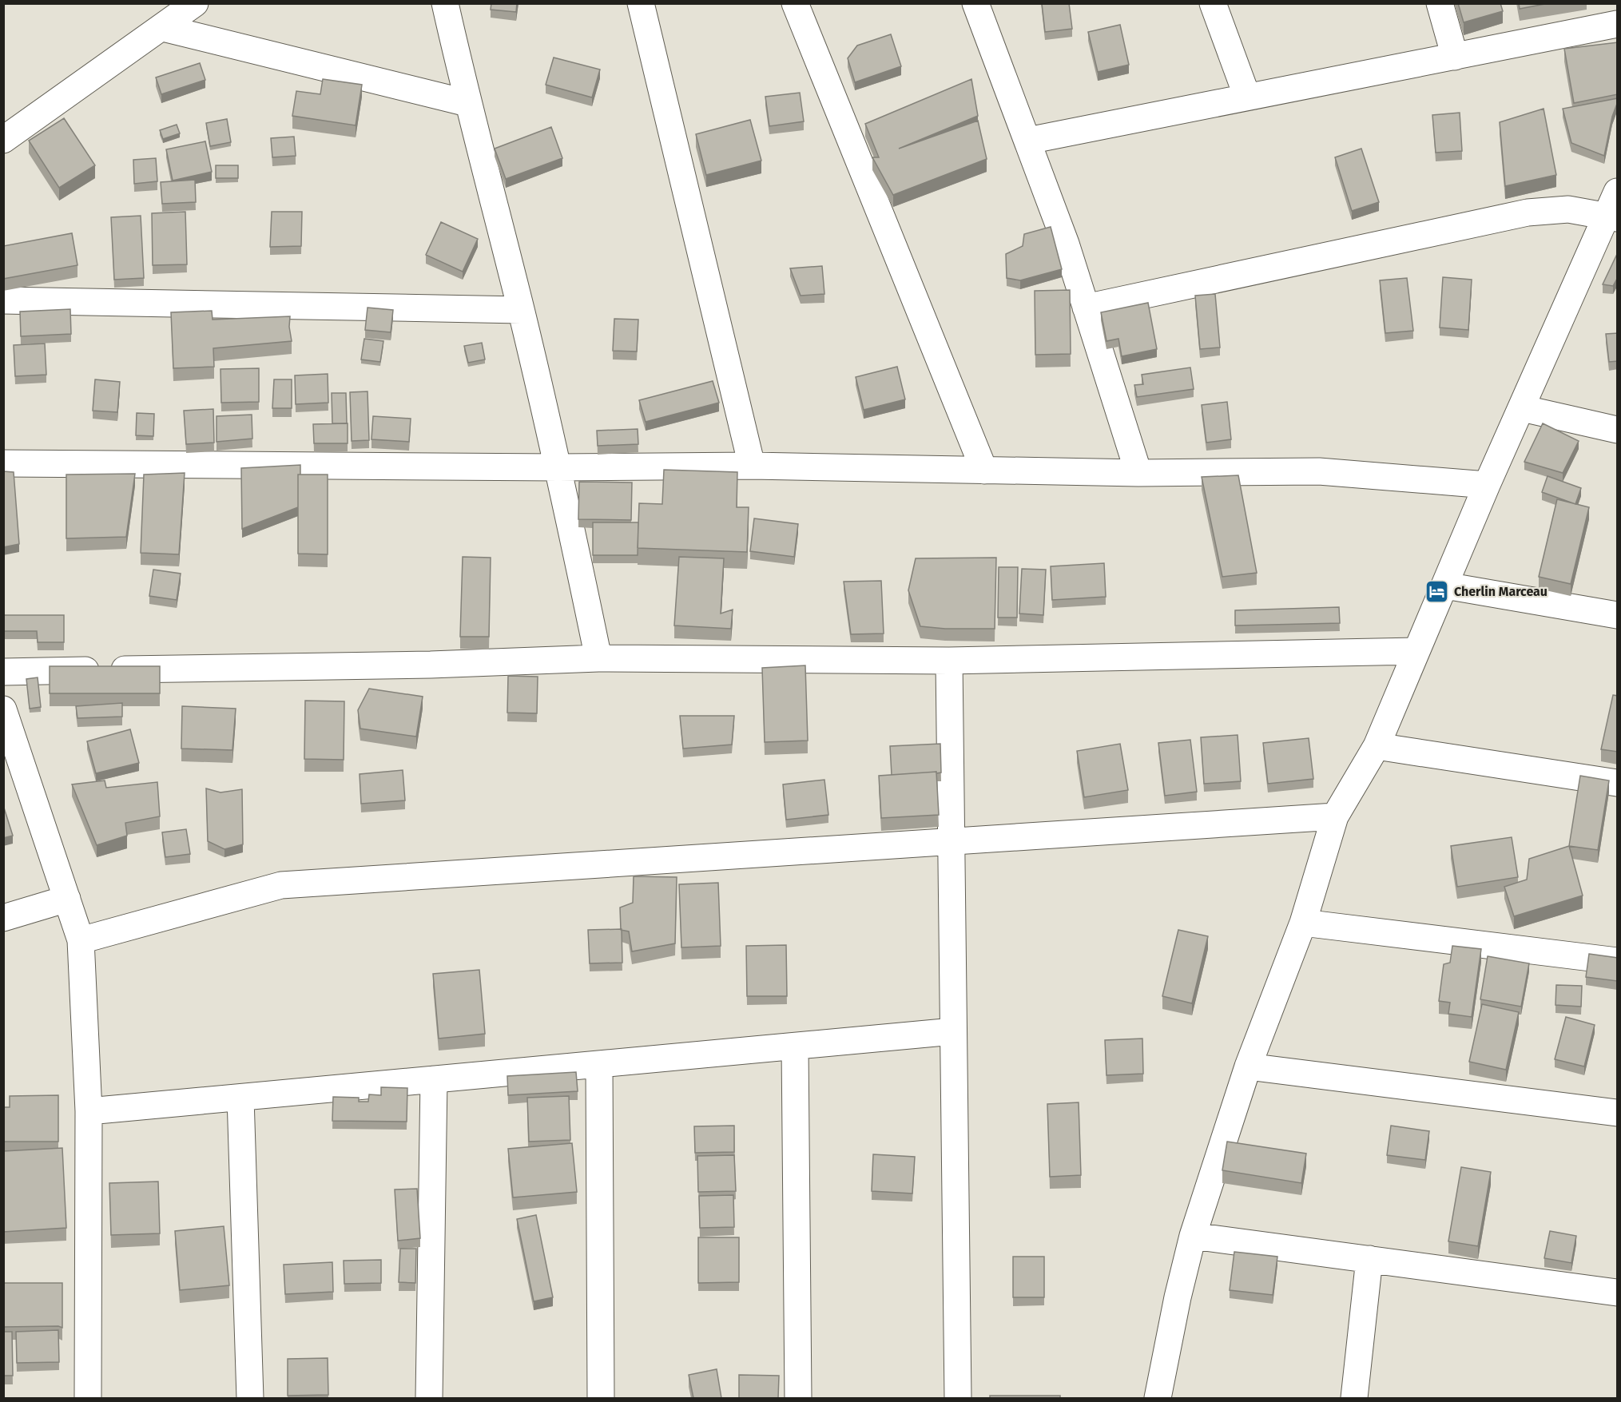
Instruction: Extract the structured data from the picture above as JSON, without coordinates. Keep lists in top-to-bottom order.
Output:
{
  "places": {
    "hotel": ["Cherlin Marceau"]
  }
}
